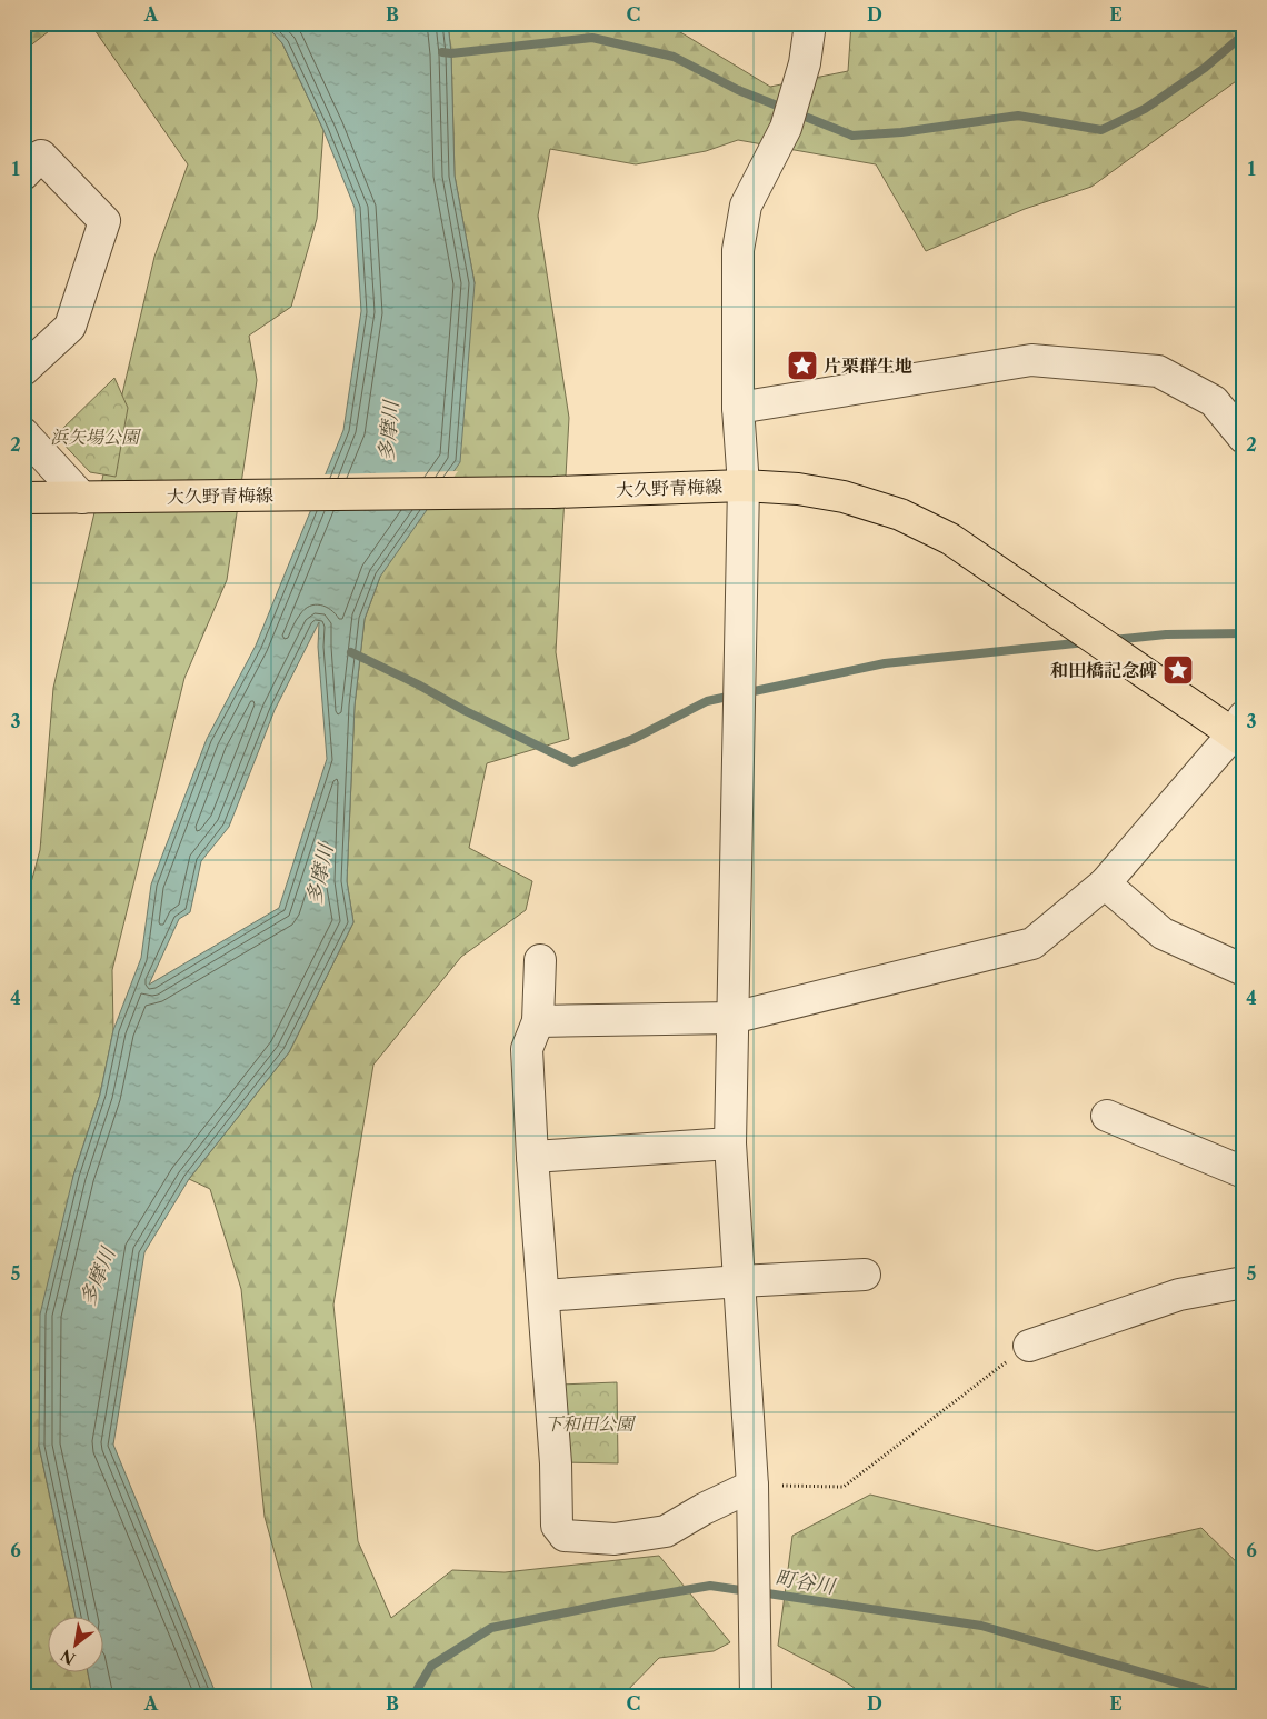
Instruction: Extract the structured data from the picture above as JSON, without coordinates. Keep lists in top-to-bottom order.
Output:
{
  "streets": {
    "main road": ["大久野青梅線"]
  },
  "water": ["多摩川", "町谷川"],
  "parks": ["浜矢場公園", "下和田公園"],
  "places": {
    "place": ["片栗群生地", "和田橋記念碑"]
  },
  "north": "bottom left",
  "grid": {
    "columns": [
      "A",
      "B",
      "C",
      "D",
      "E"
    ],
    "rows": [
      "1",
      "2",
      "3",
      "4",
      "5",
      "6"
    ]
  }
}
